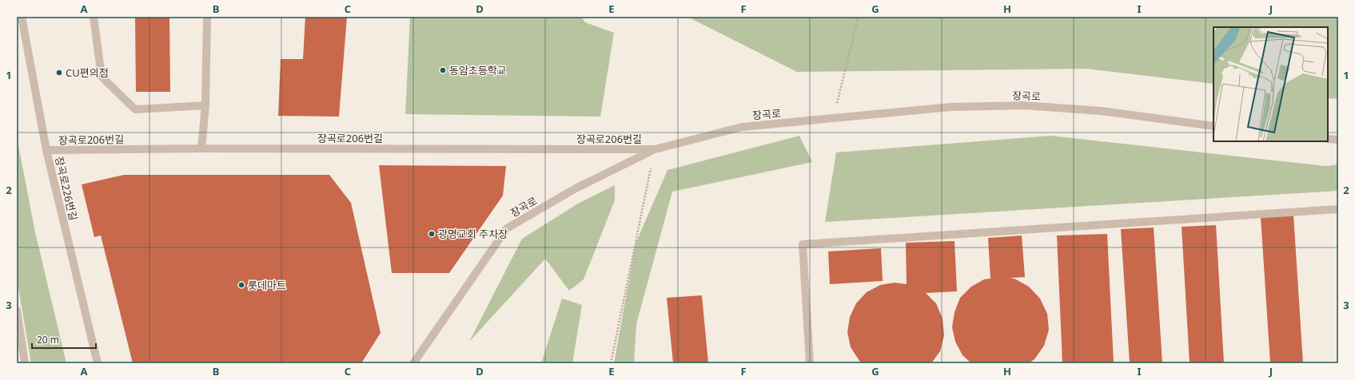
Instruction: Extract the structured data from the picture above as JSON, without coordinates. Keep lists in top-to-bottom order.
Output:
{
  "streets": {
    "street": ["장곡로", "장곡로206번길", "장곡로226번길"]
  },
  "crossings": [
    ["장곡로", "장곡로206번길"],
    ["장곡로206번길", "장곡로226번길"]
  ],
  "places": [
    "동암초등학교",
    "CU편의점",
    "광명교회 주차장",
    "롯데마트"
  ],
  "scale_bar": "20 m",
  "grid": {
    "columns": [
      "A",
      "B",
      "C",
      "D",
      "E",
      "F",
      "G",
      "H",
      "I",
      "J"
    ],
    "rows": ["1", "2", "3"]
  }
}
